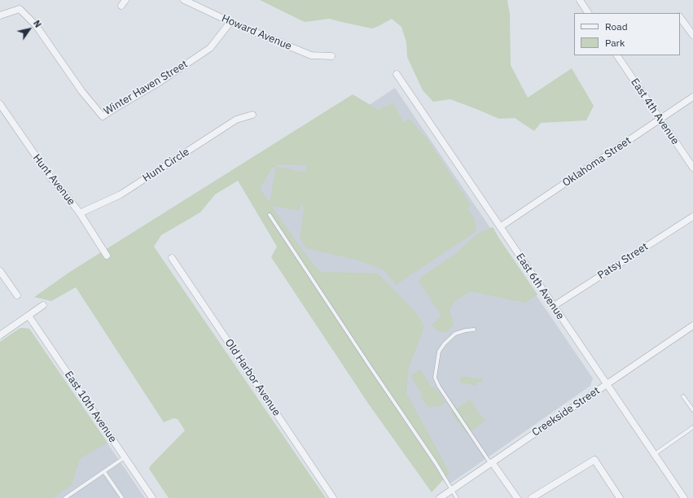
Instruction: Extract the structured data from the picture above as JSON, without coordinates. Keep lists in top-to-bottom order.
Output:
{
  "streets": {
    "street": [
      "Howard Avenue",
      "Winter Haven Street",
      "East 4th Avenue",
      "Oklahoma Street",
      "Hunt Circle",
      "Hunt Avenue",
      "Patsy Street",
      "East 6th Avenue",
      "Old Harbor Avenue",
      "East 10th Avenue",
      "Creekside Street"
    ]
  },
  "crossings": [
    ["Howard Avenue", "Winter Haven Street"],
    ["East 4th Avenue", "Oklahoma Street"],
    ["Oklahoma Street", "East 6th Avenue"],
    ["Hunt Circle", "Hunt Avenue"],
    ["Patsy Street", "East 6th Avenue"],
    ["East 6th Avenue", "Creekside Street"]
  ],
  "legend": ["Road", "Park"],
  "north": "top right"
}
